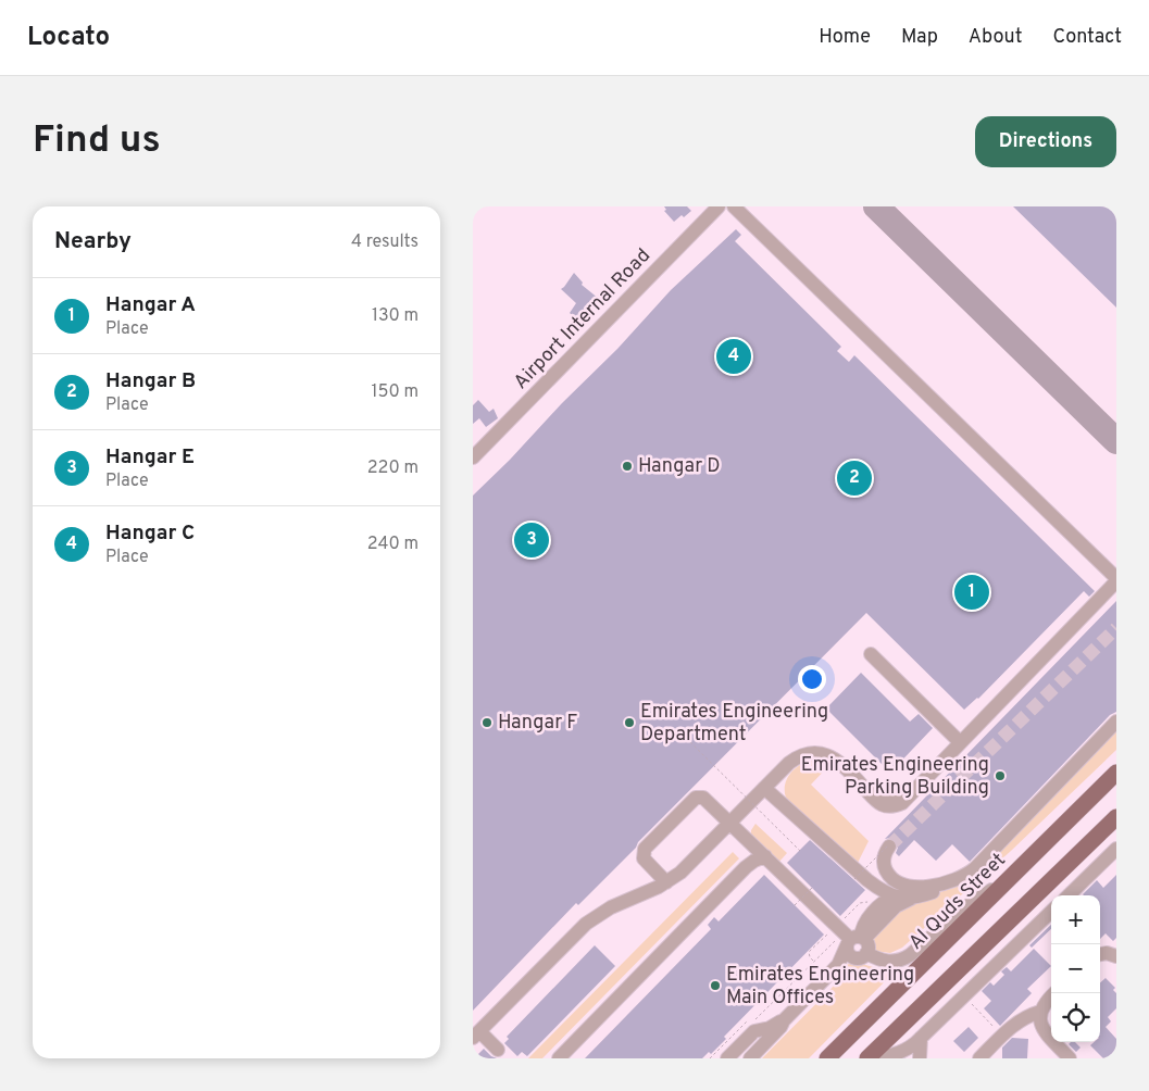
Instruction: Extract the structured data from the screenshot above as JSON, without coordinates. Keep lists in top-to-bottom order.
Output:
{
  "streets": {
    "main road": ["Al Quds Street"],
    "street": ["Airport Internal Road"]
  },
  "places": [
    "Hangar D",
    "Hangar F",
    "Emirates Engineering Department",
    "Emirates Engineering Parking Building",
    "Emirates Engineering Main Offices"
  ],
  "page": {
    "header": "Locato",
    "nav": [
      "Home",
      "Map",
      "About",
      "Contact"
    ],
    "buttons": "Directions",
    "title": "Find us",
    "heading": ["Nearby", "4 results"],
    "list": [
      {
        "mark": "1",
        "name": "Hangar A",
        "note": "Place",
        "value": "130 m"
      },
      {
        "mark": "2",
        "name": "Hangar B",
        "note": "Place",
        "value": "150 m"
      },
      {
        "mark": "3",
        "name": "Hangar E",
        "note": "Place",
        "value": "220 m"
      },
      {
        "mark": "4",
        "name": "Hangar C",
        "note": "Place",
        "value": "240 m"
      }
    ],
    "pins": [
      "4",
      "2",
      "3",
      "1"
    ],
    "map_buttons": ["+", "−"]
  }
}
